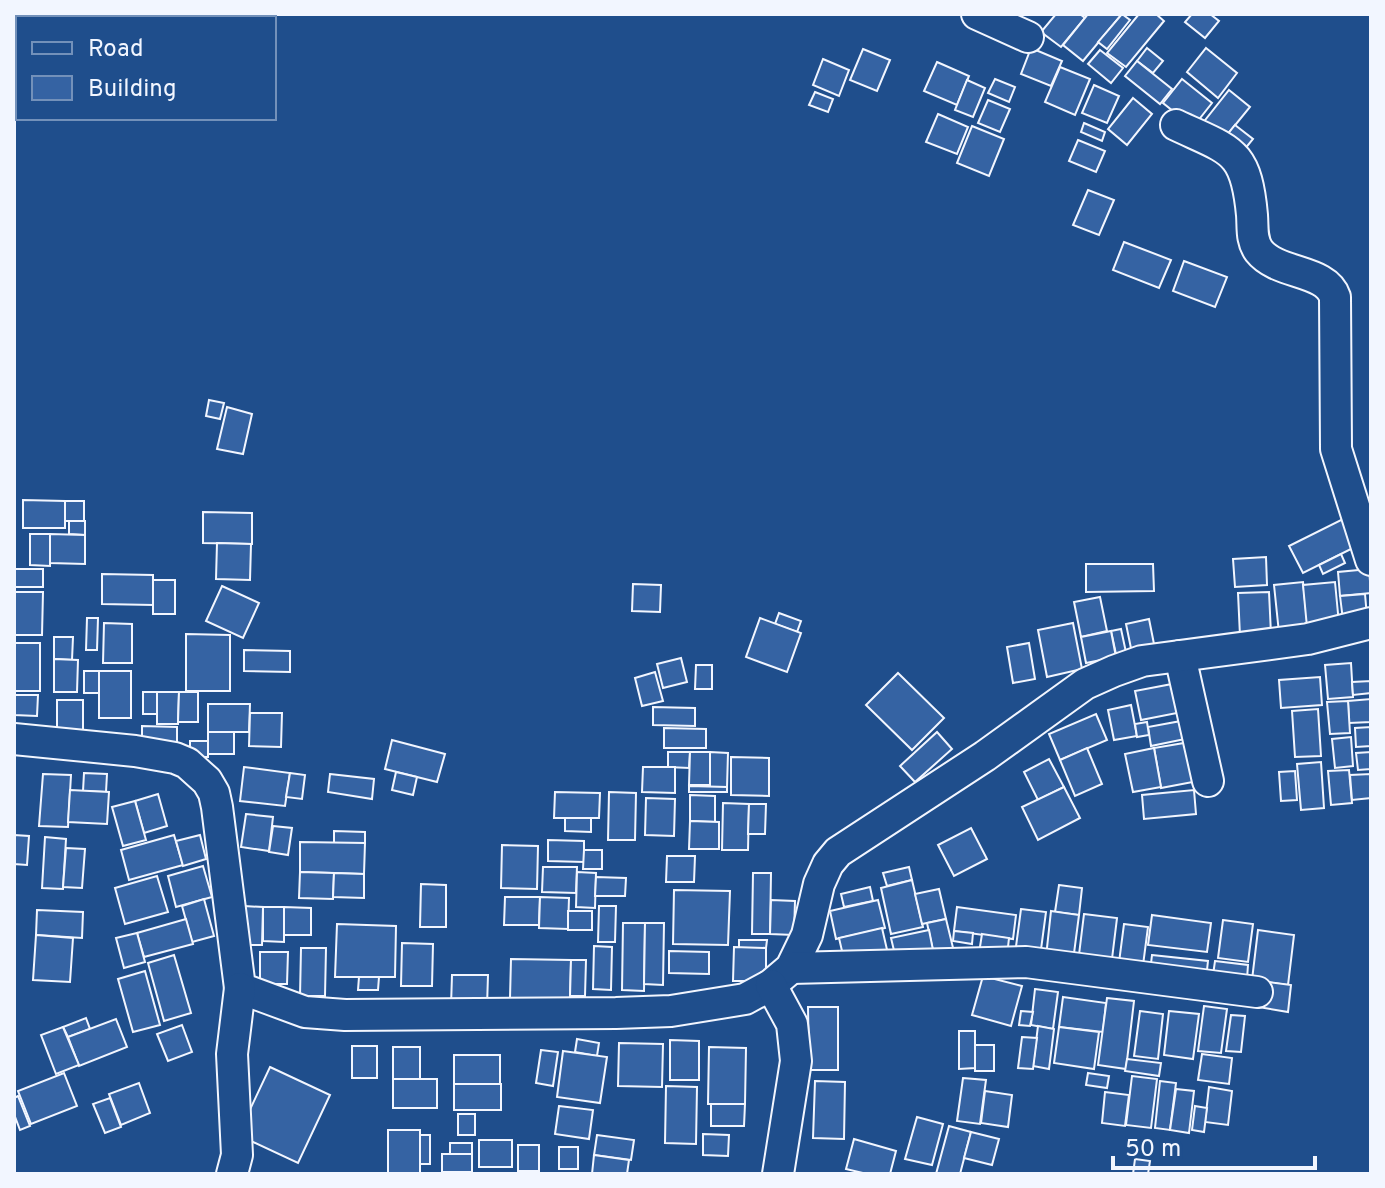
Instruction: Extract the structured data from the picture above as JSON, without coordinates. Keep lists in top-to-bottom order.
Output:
{
  "legend": ["Road", "Building"],
  "scale_bar": "50 m"
}
